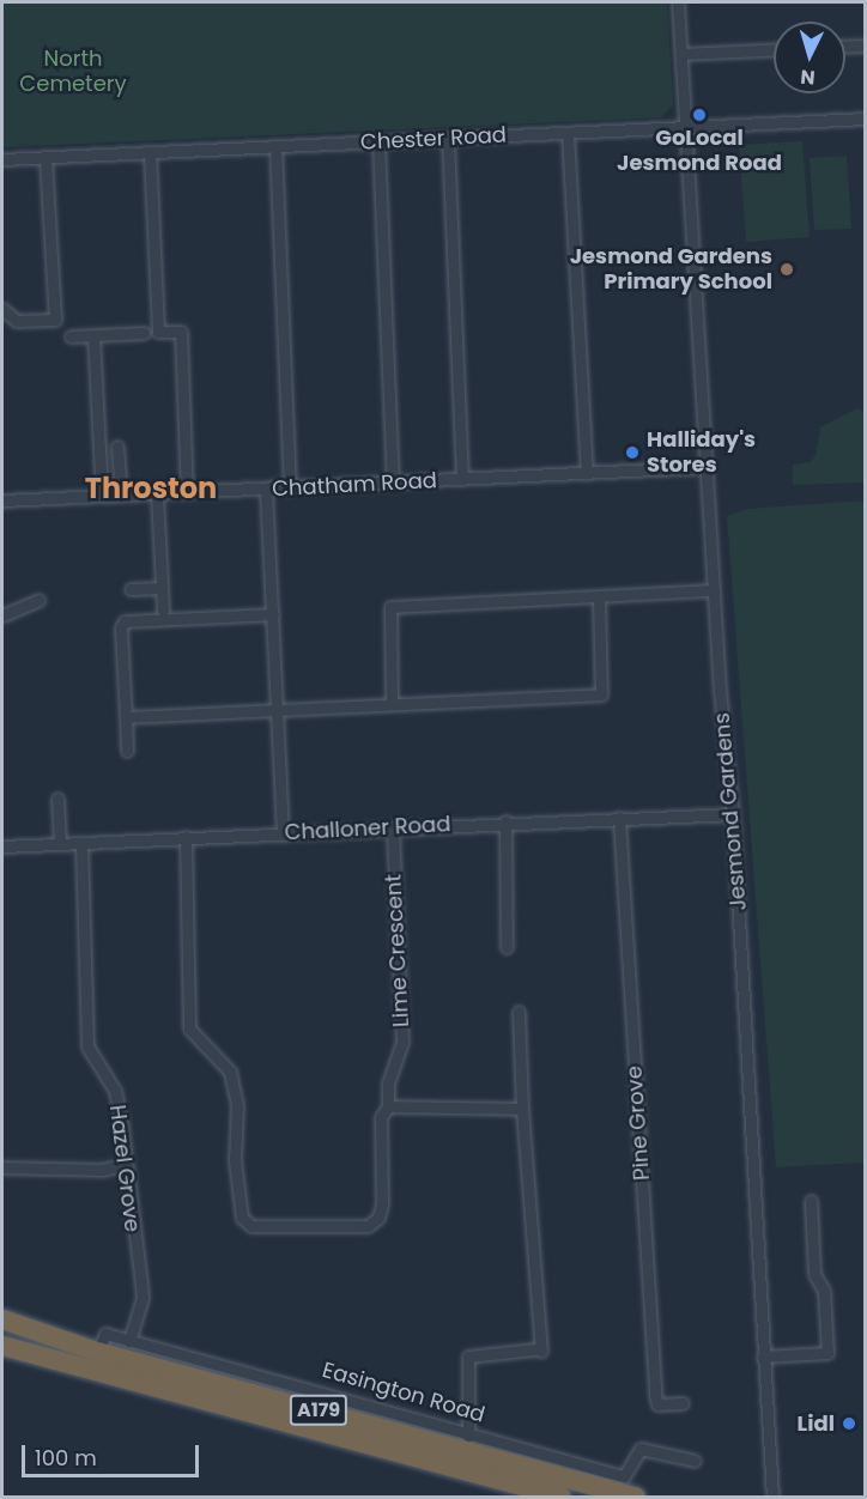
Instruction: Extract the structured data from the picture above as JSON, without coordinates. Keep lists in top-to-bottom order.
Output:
{
  "streets": {
    "highway": ["Easington Road", "A179"],
    "street": [
      "Chester Road",
      "Chatham Road",
      "Jesmond Gardens",
      "Challoner Road",
      "Lime Crescent",
      "Pine Grove",
      "Hazel Grove"
    ]
  },
  "crossings": [
    ["Chester Road", "Jesmond Gardens"],
    ["Chatham Road", "Jesmond Gardens"],
    ["Jesmond Gardens", "Challoner Road"],
    ["Challoner Road", "Lime Crescent"],
    ["Challoner Road", "Pine Grove"],
    ["Challoner Road", "Hazel Grove"],
    ["Hazel Grove", "Easington Road"]
  ],
  "districts": ["Throston"],
  "parks": ["North Cemetery"],
  "places": [
    "GoLocal Jesmond Road",
    "Jesmond Gardens Primary School",
    "Halliday's Stores",
    "Lidl"
  ],
  "scale_bar": "100 m",
  "north": "bottom"
}
